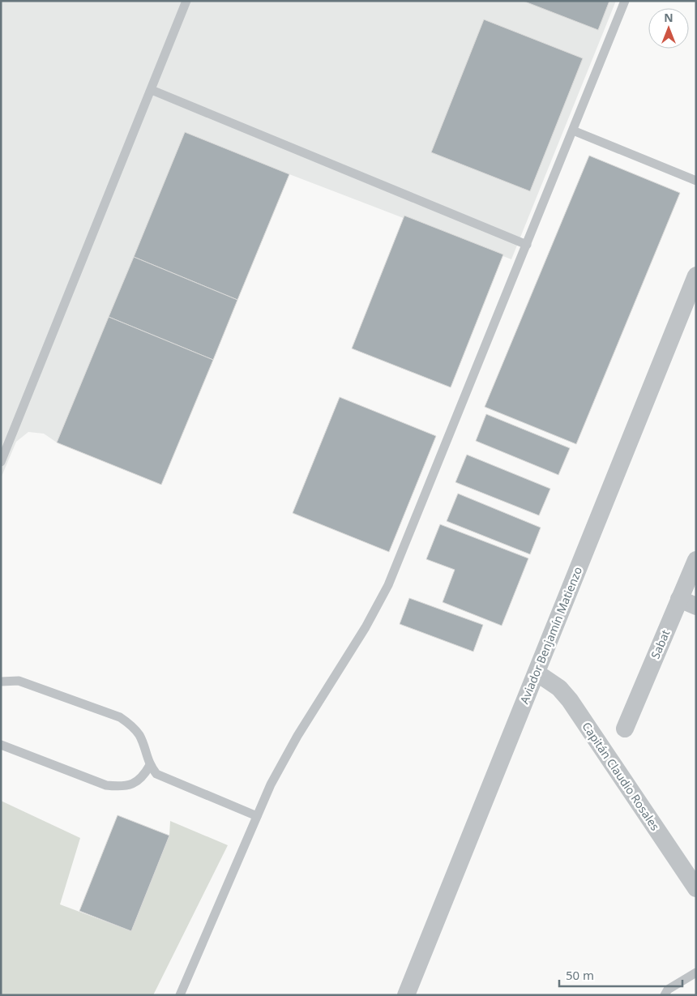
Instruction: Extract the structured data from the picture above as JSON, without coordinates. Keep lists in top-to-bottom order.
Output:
{
  "streets": {
    "street": ["Aviador Benjamín Matienzo", "Sabat", "Capitán Claudio Rosales"]
  },
  "crossings": [
    ["Aviador Benjamín Matienzo", "Capitán Claudio Rosales"]
  ],
  "scale_bar": "50 m",
  "north": "top"
}
